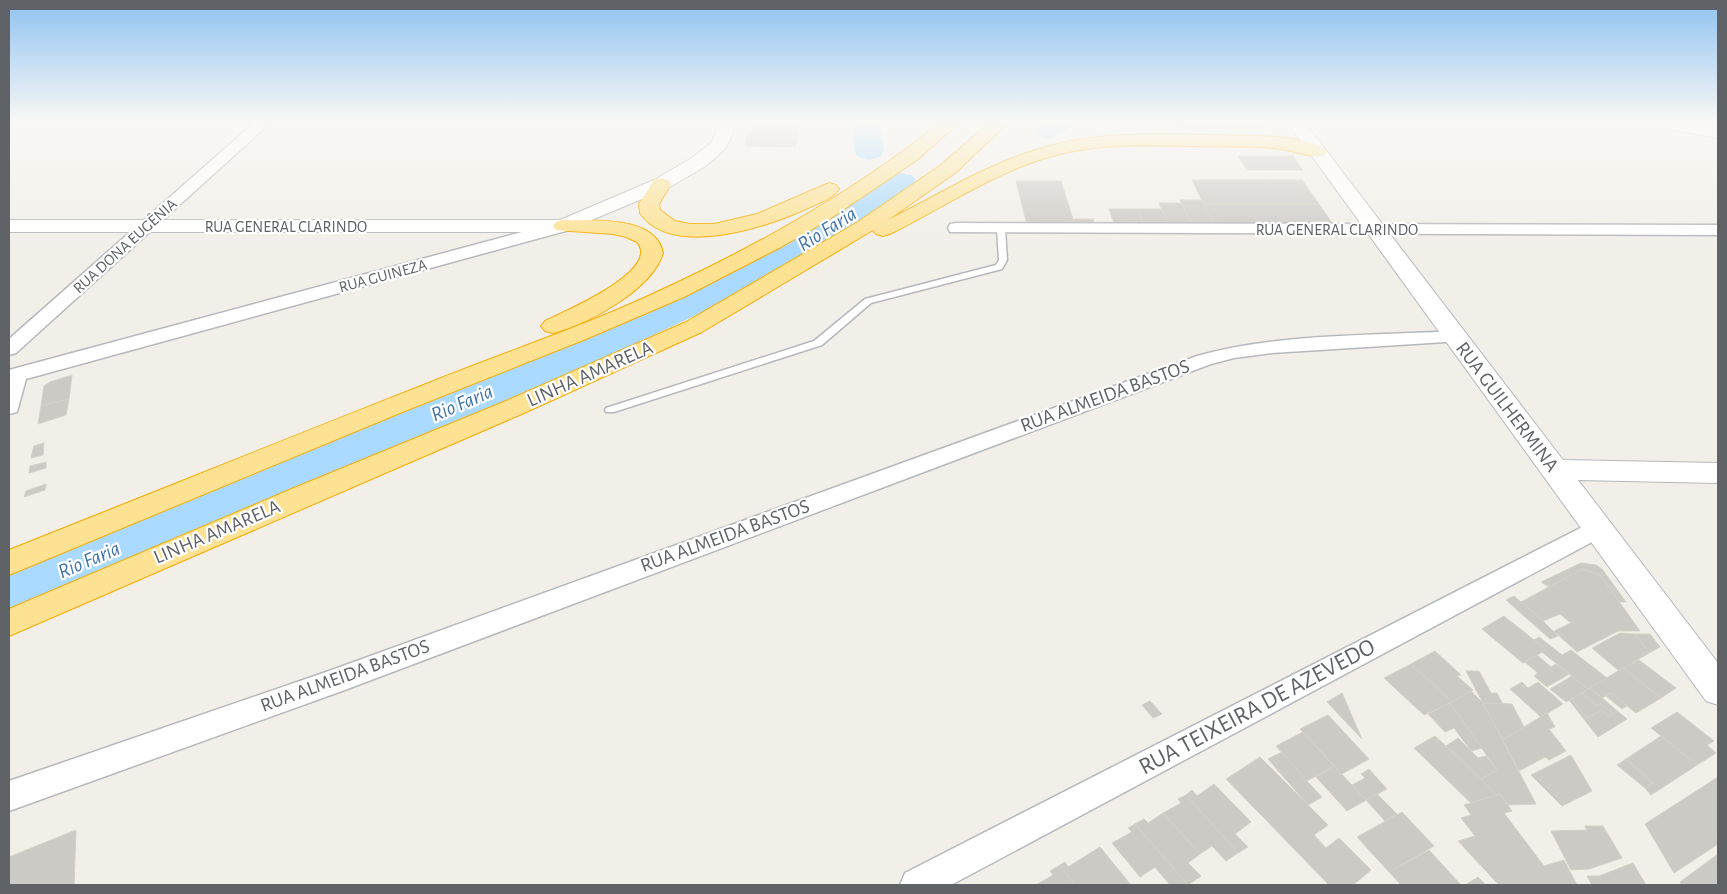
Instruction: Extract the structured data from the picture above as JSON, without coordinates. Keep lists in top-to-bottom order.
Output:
{
  "streets": {
    "highway": ["LINHA AMARELA"],
    "street": [
      "RUA GENERAL CLARINDO",
      "RUA DONA EUGÊNIA",
      "RUA GUINEZA",
      "RUA ALMEIDA BASTOS",
      "RUA GUILHERMINA",
      "RUA TEIXEIRA DE AZEVEDO"
    ]
  },
  "crossings": [
    ["RUA GENERAL CLARINDO", "RUA DONA EUGÊNIA"],
    ["RUA GENERAL CLARINDO", "RUA GUINEZA"],
    ["RUA GENERAL CLARINDO", "RUA GUILHERMINA"],
    ["RUA ALMEIDA BASTOS", "RUA GUILHERMINA"],
    ["RUA GUILHERMINA", "RUA TEIXEIRA DE AZEVEDO"]
  ],
  "water": ["Rio Faria"]
}
